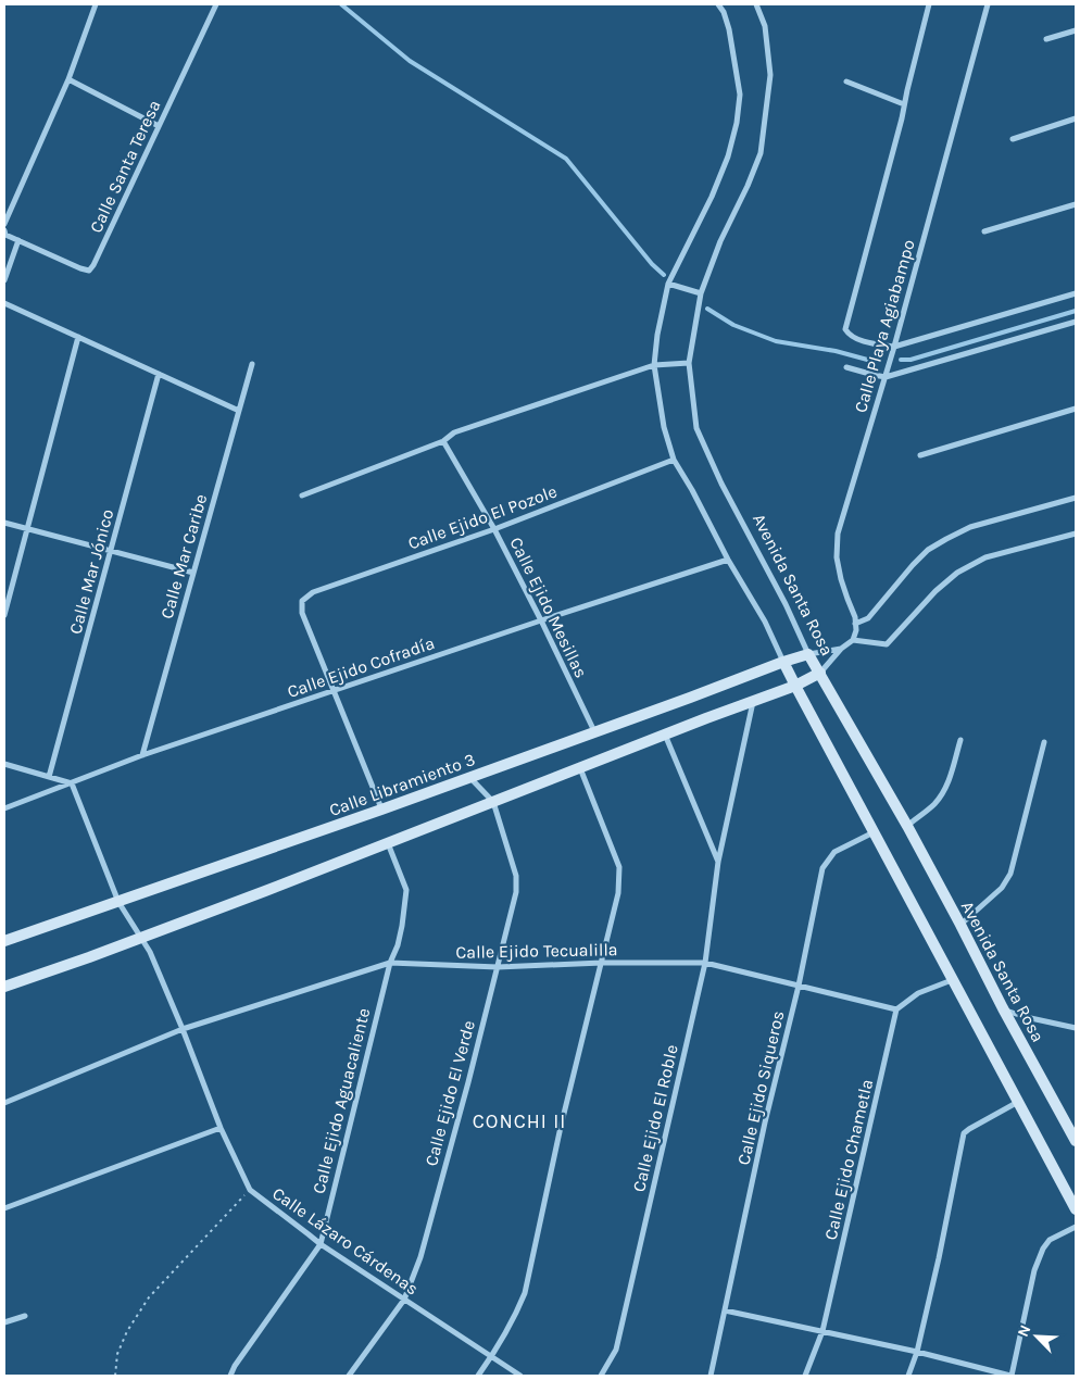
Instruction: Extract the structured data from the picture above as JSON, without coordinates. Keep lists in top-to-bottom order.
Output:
{
  "streets": {
    "street": [
      "Calle Santa Teresa",
      "Calle Playa Agiabampo",
      "Calle Ejido El Pozole",
      "Calle Mar Caribe",
      "Calle Mar Jónico",
      "Avenida Santa Rosa",
      "Calle Ejido Mesillas",
      "Calle Ejido Cofradía",
      "Calle Libramiento 3",
      "Calle Ejido Tecualilla",
      "Calle Ejido Siqueros",
      "Calle Ejido El Verde",
      "Calle Ejido Aguacaliente",
      "Calle Ejido El Roble",
      "Calle Ejido Chametla",
      "Calle Lázaro Cárdenas"
    ]
  },
  "crossings": [
    ["Calle Ejido El Pozole", "Calle Ejido Mesillas"],
    ["Calle Ejido El Pozole", "Calle Ejido Cofradía"],
    ["Calle Mar Caribe", "Calle Ejido Cofradía"],
    ["Avenida Santa Rosa", "Calle Libramiento 3"],
    ["Calle Ejido Mesillas", "Calle Ejido Cofradía"],
    ["Calle Ejido Mesillas", "Calle Libramiento 3"],
    ["Calle Ejido Cofradía", "Calle Lázaro Cárdenas"],
    ["Calle Libramiento 3", "Calle Lázaro Cárdenas"],
    ["Calle Ejido Tecualilla", "Calle Ejido Siqueros"],
    ["Calle Ejido Tecualilla", "Calle Ejido El Verde"],
    ["Calle Ejido Tecualilla", "Calle Ejido Aguacaliente"],
    ["Calle Ejido Tecualilla", "Calle Ejido El Roble"],
    ["Calle Ejido Tecualilla", "Calle Ejido Chametla"],
    ["Calle Ejido Tecualilla", "Calle Lázaro Cárdenas"],
    ["Calle Ejido El Verde", "Calle Lázaro Cárdenas"],
    ["Calle Ejido Aguacaliente", "Calle Lázaro Cárdenas"]
  ],
  "districts": ["CONCHI II"],
  "north": "top left"
}
